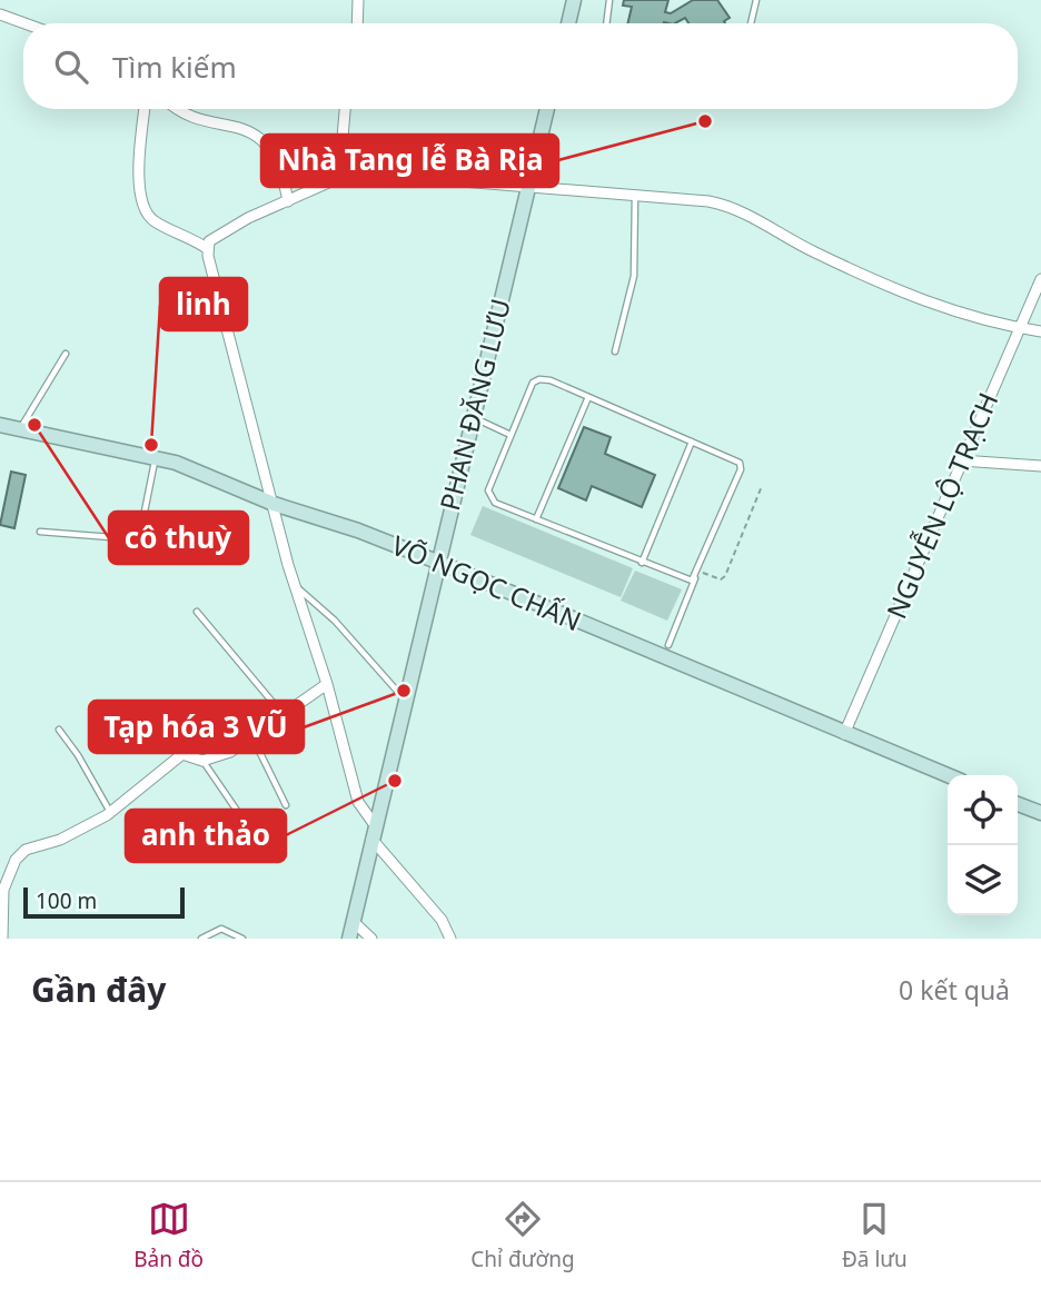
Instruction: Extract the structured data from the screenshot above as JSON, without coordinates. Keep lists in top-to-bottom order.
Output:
{
  "streets": {
    "street": ["PHAN ĐĂNG LƯU", "NGUYỄN LỘ TRẠCH", "VÕ NGỌC CHẤN"]
  },
  "crossings": [
    ["PHAN ĐĂNG LƯU", "VÕ NGỌC CHẤN"],
    ["NGUYỄN LỘ TRẠCH", "VÕ NGỌC CHẤN"]
  ],
  "places": [
    "Nhà Tang lễ Bà Rịa",
    "cô thuỳ",
    "linh",
    "Tạp hóa 3 VŨ",
    "anh thảo"
  ],
  "scale_bar": "100 m",
  "page": {
    "search": "Tìm kiếm",
    "scale": "100 m",
    "heading": ["Gần đây", "0 kết quả"],
    "nav": ["Bản đồ", "Chỉ đường", "Đã lưu"]
  }
}
